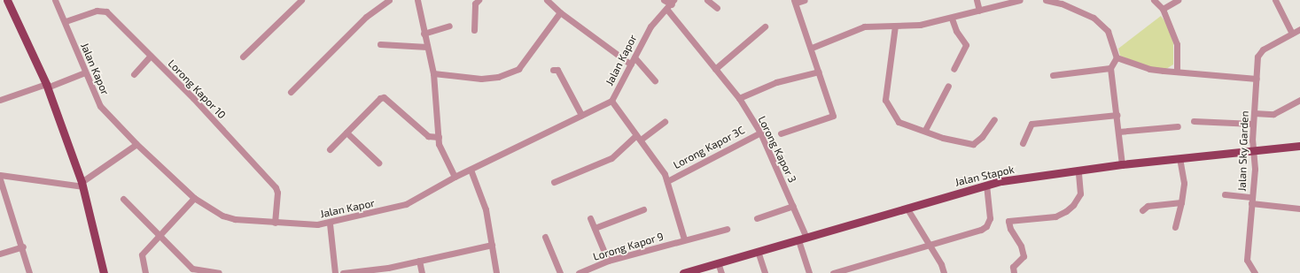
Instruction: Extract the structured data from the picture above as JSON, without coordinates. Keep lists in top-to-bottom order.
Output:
{
  "streets": {
    "main road": ["Jalan Stapok"],
    "street": [
      "Jalan Kapor",
      "Lorong Kapor 10",
      "Lorong Kapor 3C",
      "Lorong Kapor 3",
      "Jalan Sky Garden",
      "Lorong Kapor 9"
    ]
  },
  "crossings": [
    ["Jalan Kapor", "Lorong Kapor 10"],
    ["Jalan Kapor", "Lorong Kapor 3"],
    ["Lorong Kapor 3C", "Lorong Kapor 3"],
    ["Lorong Kapor 3", "Jalan Stapok"],
    ["Jalan Sky Garden", "Jalan Stapok"]
  ]
}
